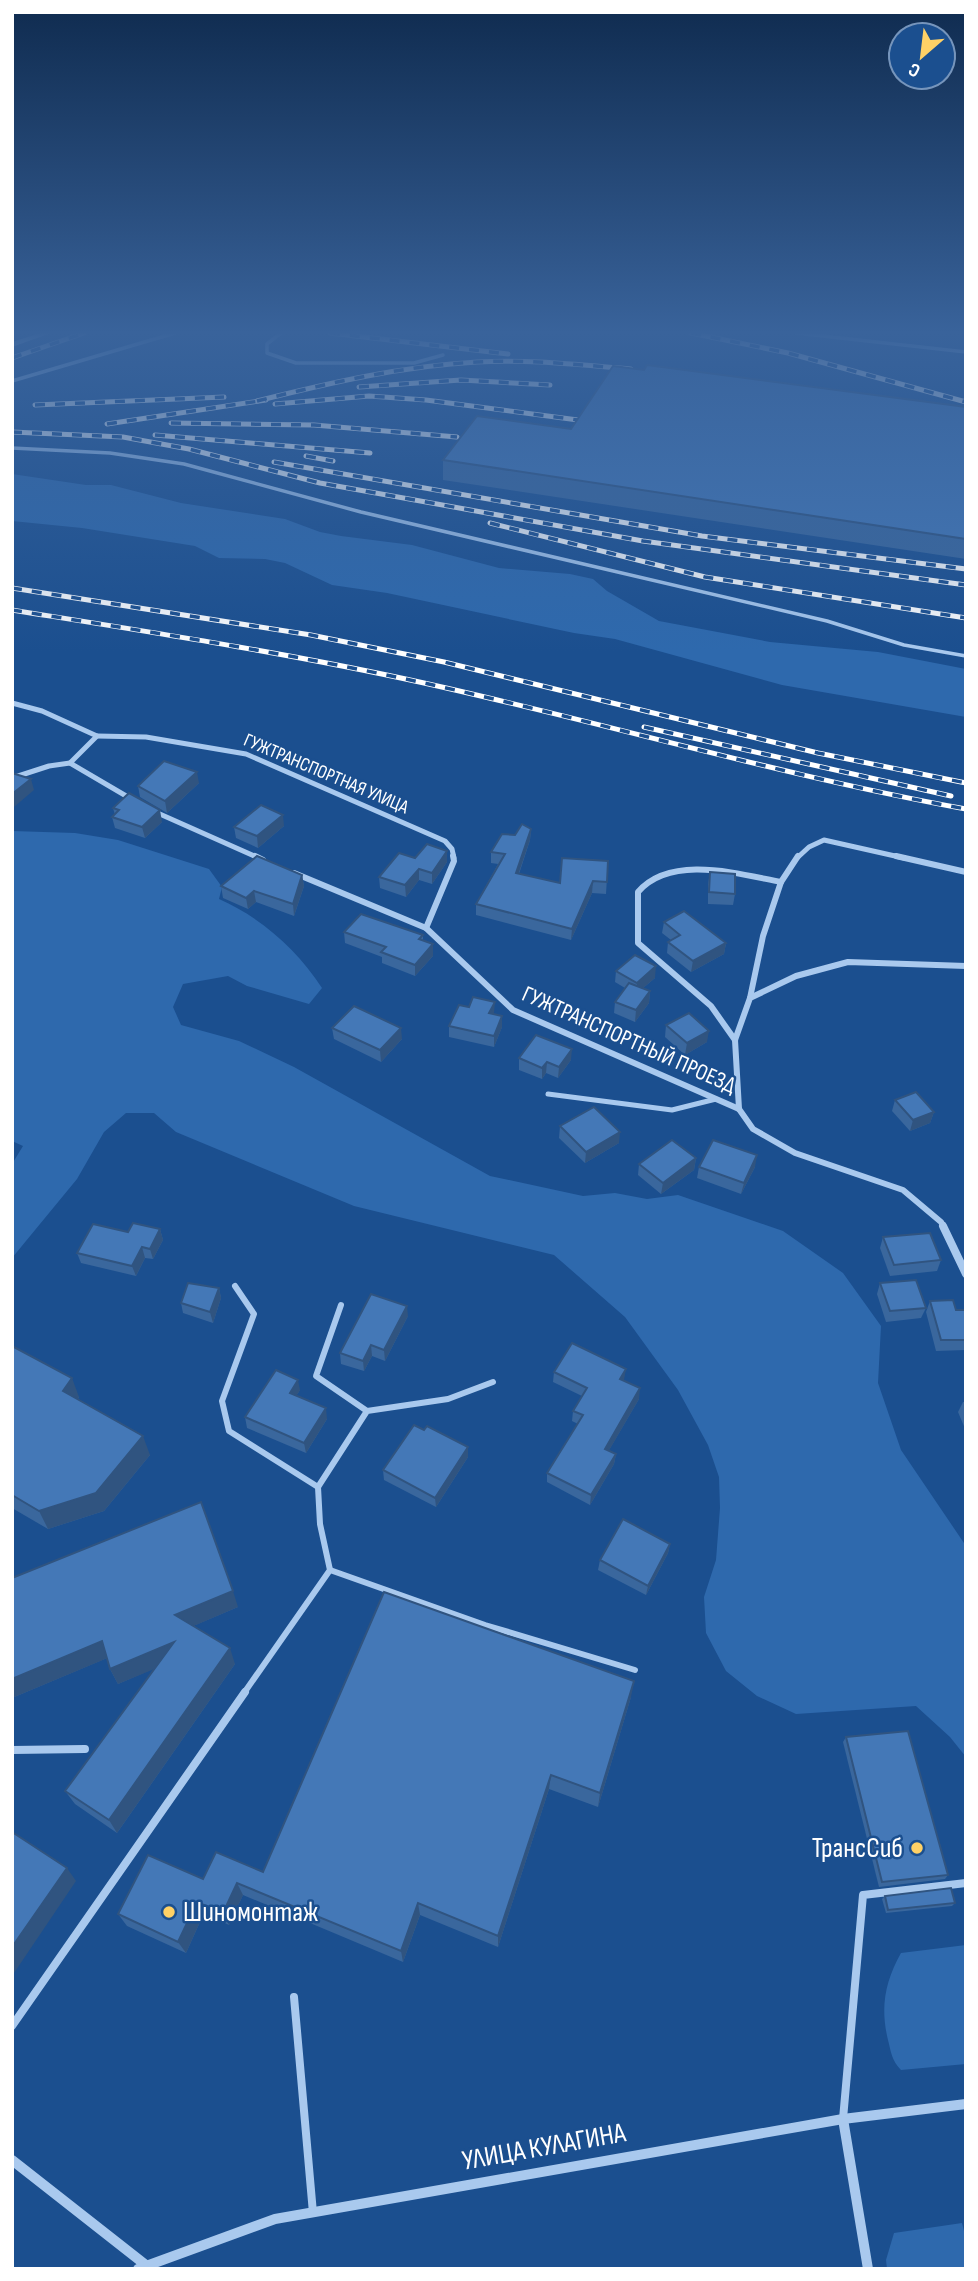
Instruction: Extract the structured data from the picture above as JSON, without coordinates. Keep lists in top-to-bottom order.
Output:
{
  "streets": {
    "street": ["ГУЖТРАНСПОРТНАЯ УЛИЦА", "ГУЖТРАНСПОРТНЫЙ ПРОЕЗД", "УЛИЦА КУЛАГИНА"]
  },
  "crossings": [
    ["ГУЖТРАНСПОРТНАЯ УЛИЦА", "ГУЖТРАНСПОРТНЫЙ ПРОЕЗД"]
  ],
  "places": ["ТрансСиб", "Шиномонтаж"],
  "north": "bottom left"
}
